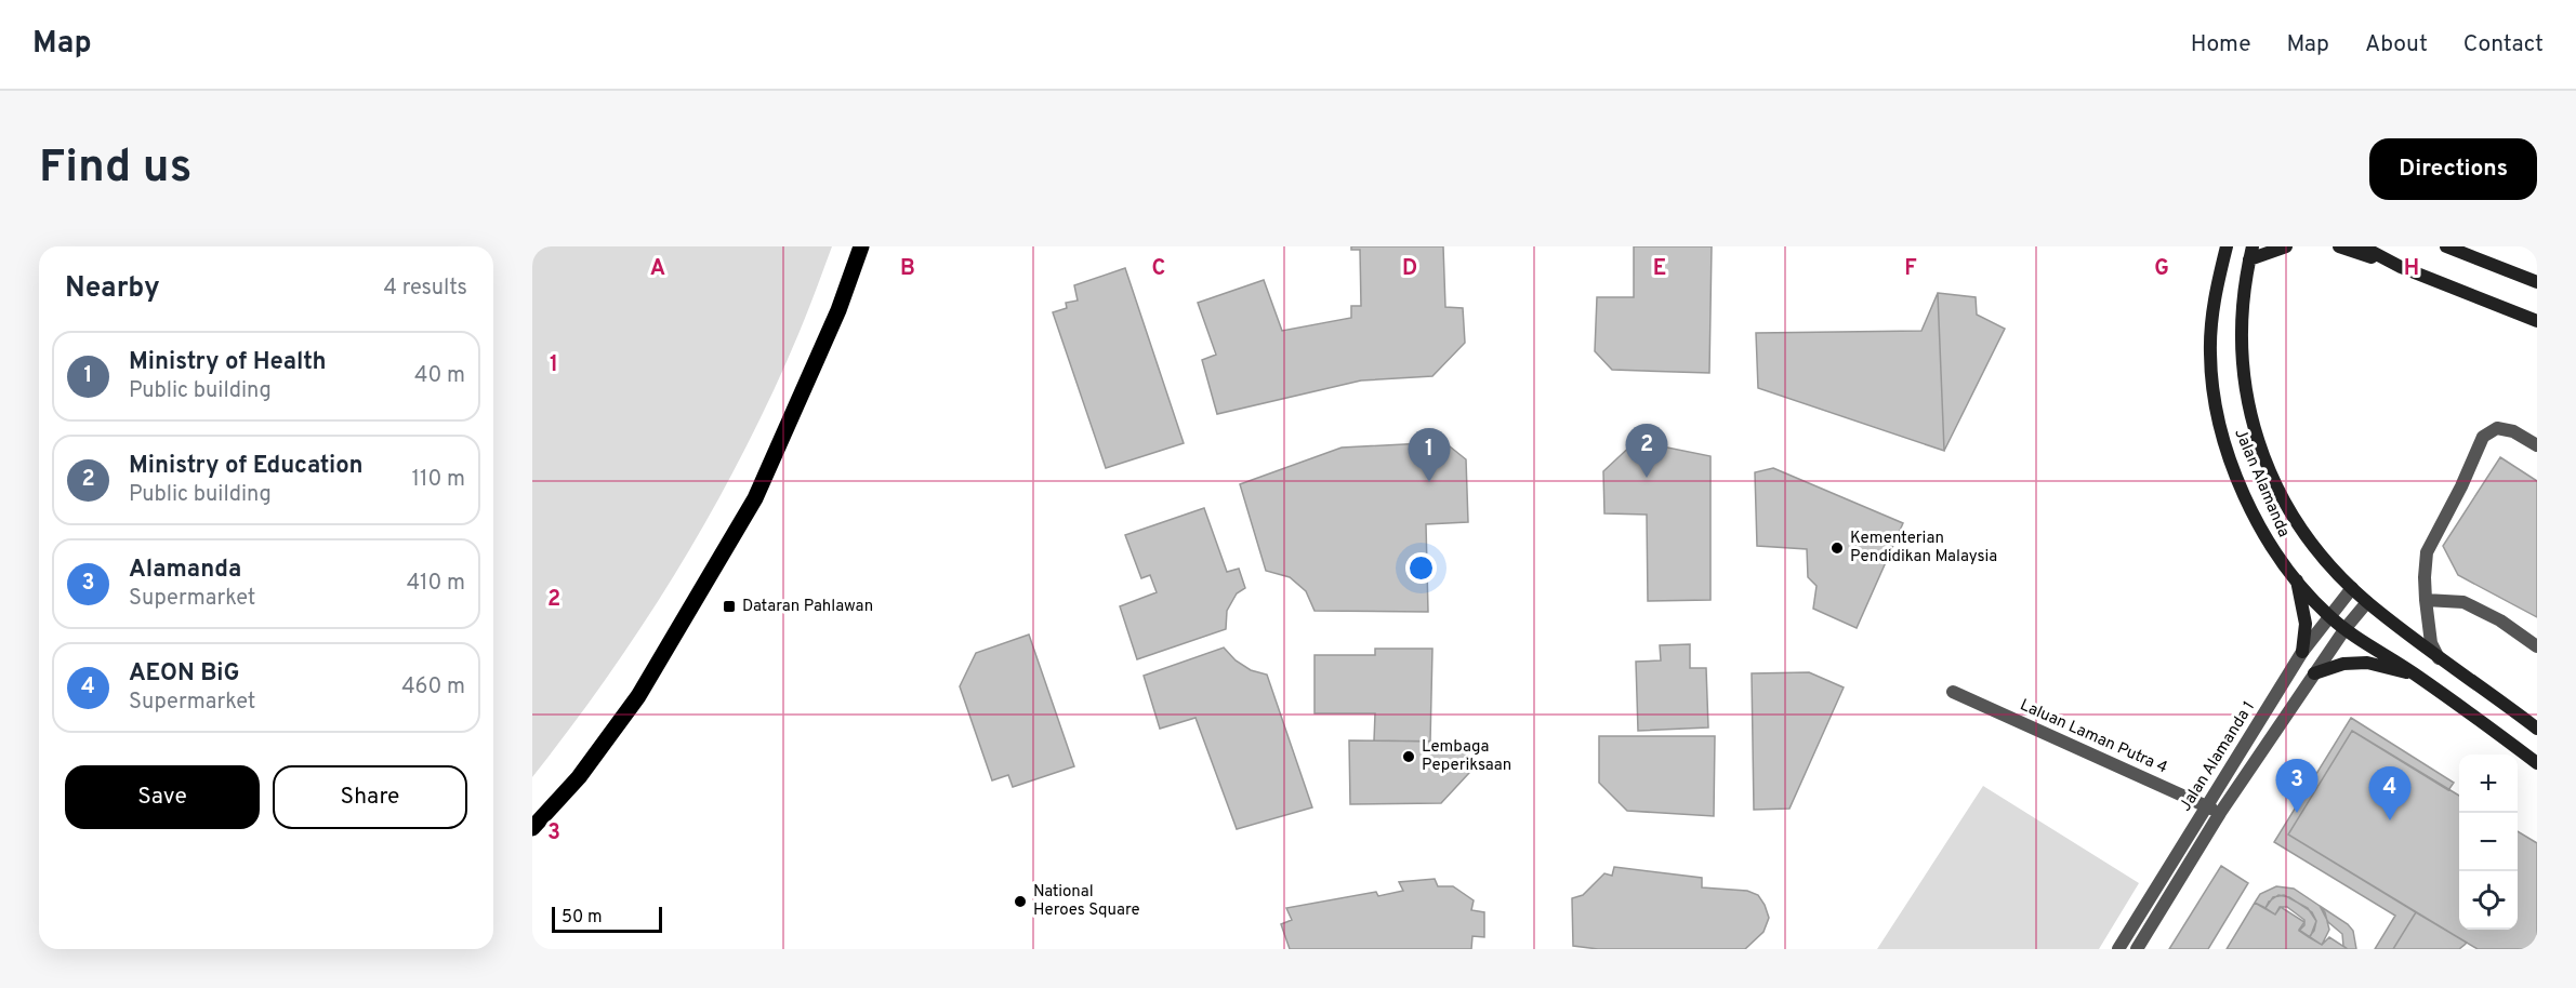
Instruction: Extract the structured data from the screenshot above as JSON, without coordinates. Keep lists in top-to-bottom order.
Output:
{
  "streets": {
    "street": ["Jalan Alamanda", "Laluan Laman Putra 4", "Jalan Alamanda 1"]
  },
  "crossings": [
    ["Jalan Alamanda", "Jalan Alamanda 1"],
    ["Laluan Laman Putra 4", "Jalan Alamanda 1"]
  ],
  "places": {
    "other": ["Kementerian Pendidikan Malaysia", "Lembaga Peperiksaan", "National Heroes Square"],
    "transit": ["Dataran Pahlawan"]
  },
  "scale_bar": "50 m",
  "page": {
    "header": "Map",
    "nav": [
      "Home",
      "Map",
      "About",
      "Contact"
    ],
    "buttons": [
      "Directions",
      ["Save", "Share"]
    ],
    "title": "Find us",
    "heading": ["Nearby", "4 results"],
    "list": [
      {
        "mark": "1",
        "name": "Ministry of Health",
        "note": "Public building",
        "value": "40 m"
      },
      {
        "mark": "2",
        "name": "Ministry of Education",
        "note": "Public building",
        "value": "110 m"
      },
      {
        "mark": "3",
        "name": "Alamanda",
        "note": "Supermarket",
        "value": "410 m"
      },
      {
        "mark": "4",
        "name": "AEON BiG",
        "note": "Supermarket",
        "value": "460 m"
      }
    ],
    "pins": [
      "2",
      "1",
      "3",
      "4"
    ],
    "map_buttons": ["+", "−"],
    "scale": "50 m"
  },
  "grid": {
    "columns": [
      "A",
      "B",
      "C",
      "D",
      "E",
      "F",
      "G",
      "H"
    ],
    "rows": ["1", "2", "3"]
  }
}
